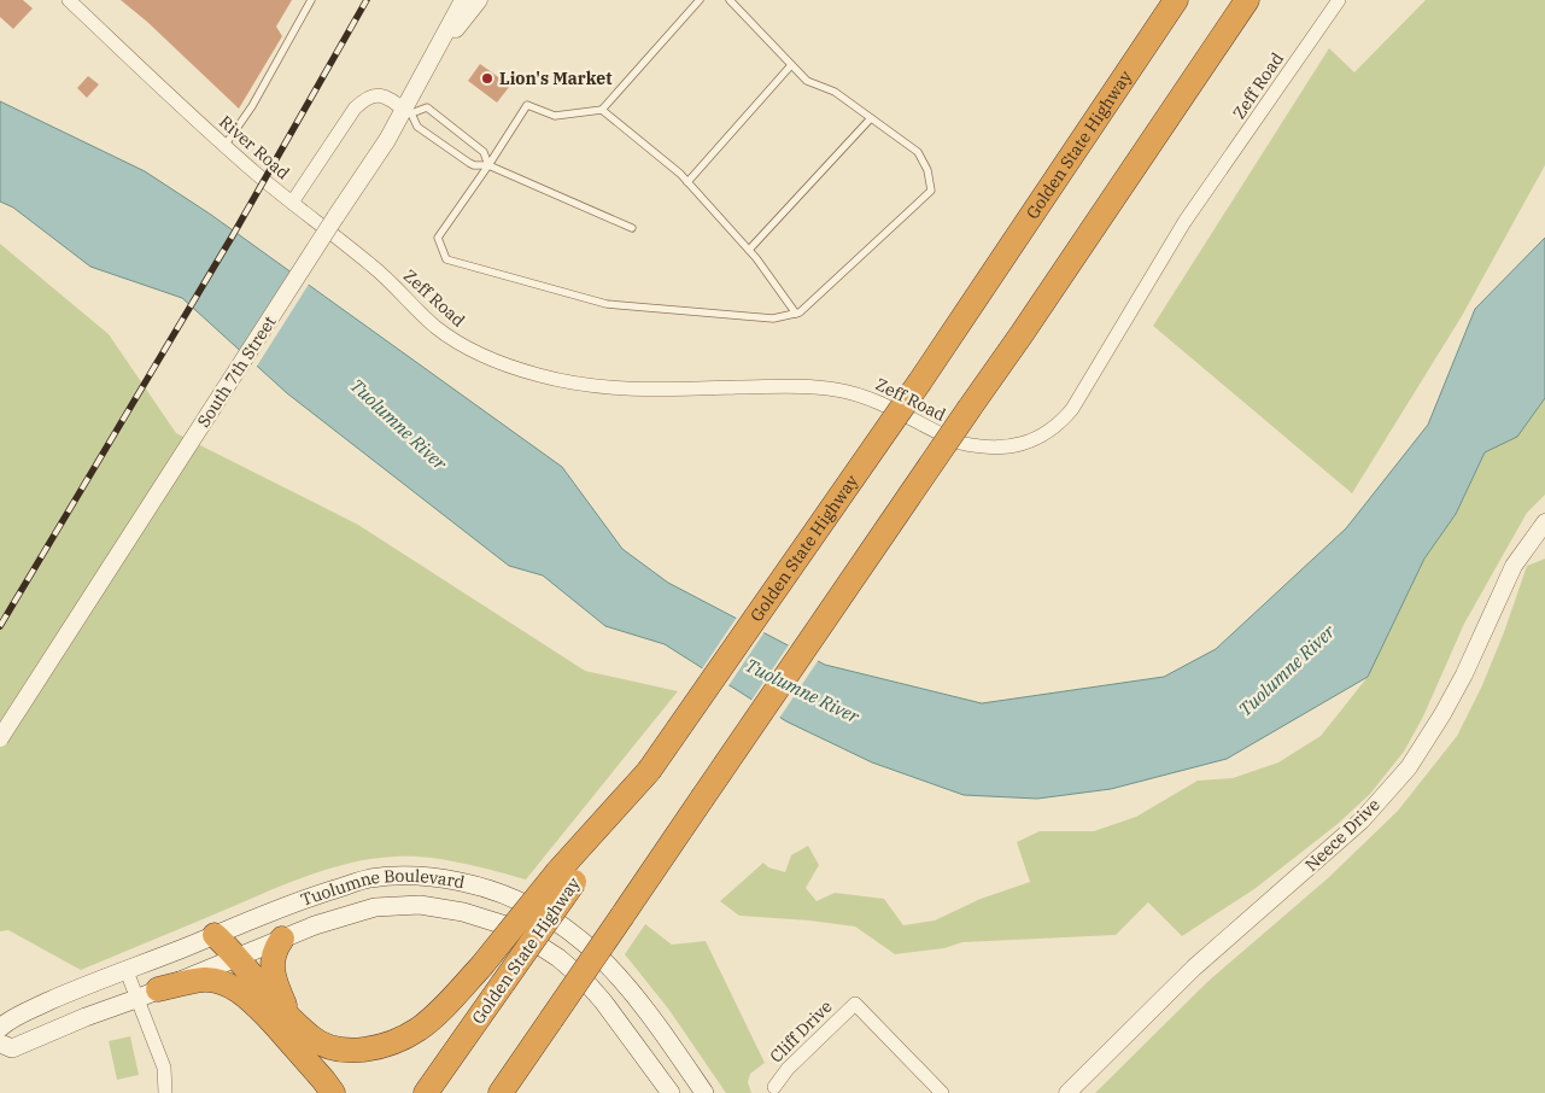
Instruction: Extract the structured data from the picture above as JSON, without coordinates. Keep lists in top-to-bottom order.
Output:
{
  "streets": {
    "highway": ["Golden State Highway"],
    "main road": ["Tuolumne Boulevard"],
    "street": [
      "Zeff Road",
      "River Road",
      "South 7th Street",
      "Neece Drive",
      "Cliff Drive"
    ]
  },
  "crossings": [
    ["Zeff Road", "River Road"],
    ["River Road", "South 7th Street"]
  ],
  "water": ["Tuolumne River"],
  "places": ["Lion's Market"]
}
